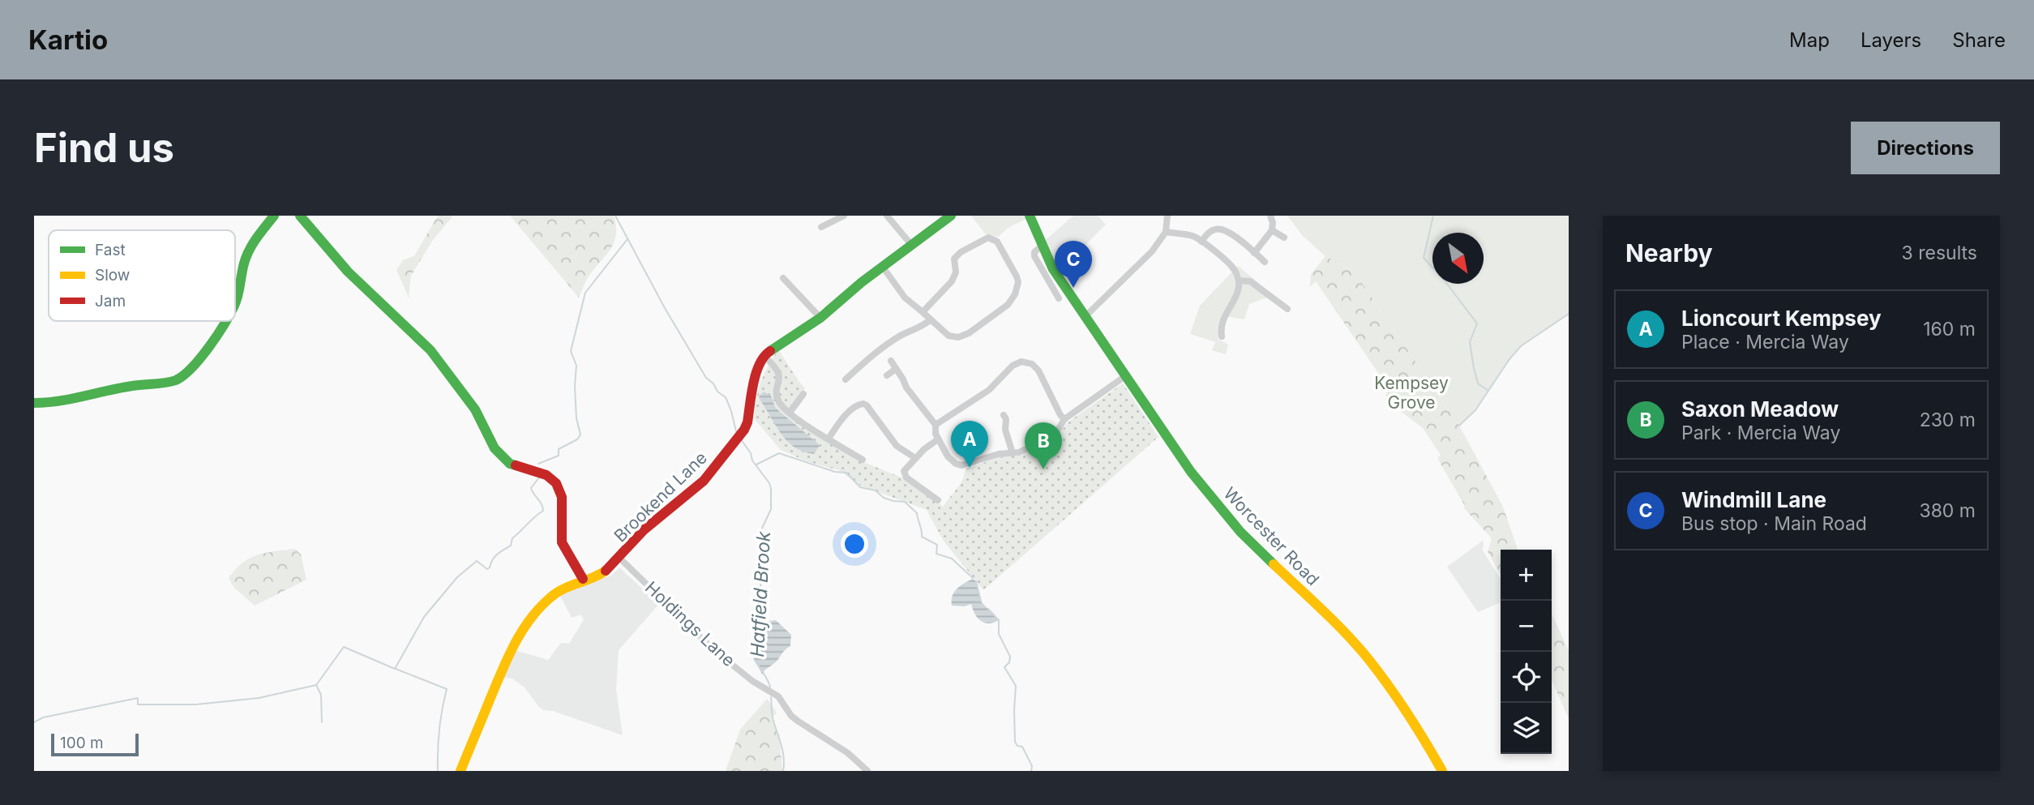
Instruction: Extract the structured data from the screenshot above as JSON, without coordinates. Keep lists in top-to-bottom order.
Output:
{
  "streets": {
    "street": ["Brookend Lane", "Worcester Road", "Holdings Lane"]
  },
  "crossings": [
    ["Brookend Lane", "Holdings Lane"]
  ],
  "water": ["Hatfield Brook"],
  "parks": ["Kempsey Grove"],
  "legend": ["Fast", "Slow", "Jam"],
  "scale_bar": "100 m",
  "north": "bottom right",
  "page": {
    "header": "Kartio",
    "nav": ["Map", "Layers", "Share"],
    "buttons": "Directions",
    "title": "Find us",
    "heading": ["Nearby", "3 results"],
    "pins": ["C", "A", "B"],
    "list": [
      {
        "mark": "A",
        "name": "Lioncourt Kempsey",
        "note": "Place · Mercia Way",
        "value": "160 m"
      },
      {
        "mark": "B",
        "name": "Saxon Meadow",
        "note": "Park · Mercia Way",
        "value": "230 m"
      },
      {
        "mark": "C",
        "name": "Windmill Lane",
        "note": "Bus stop · Main Road",
        "value": "380 m"
      }
    ],
    "map_buttons": ["+", "−"],
    "scale": "100 m"
  }
}
